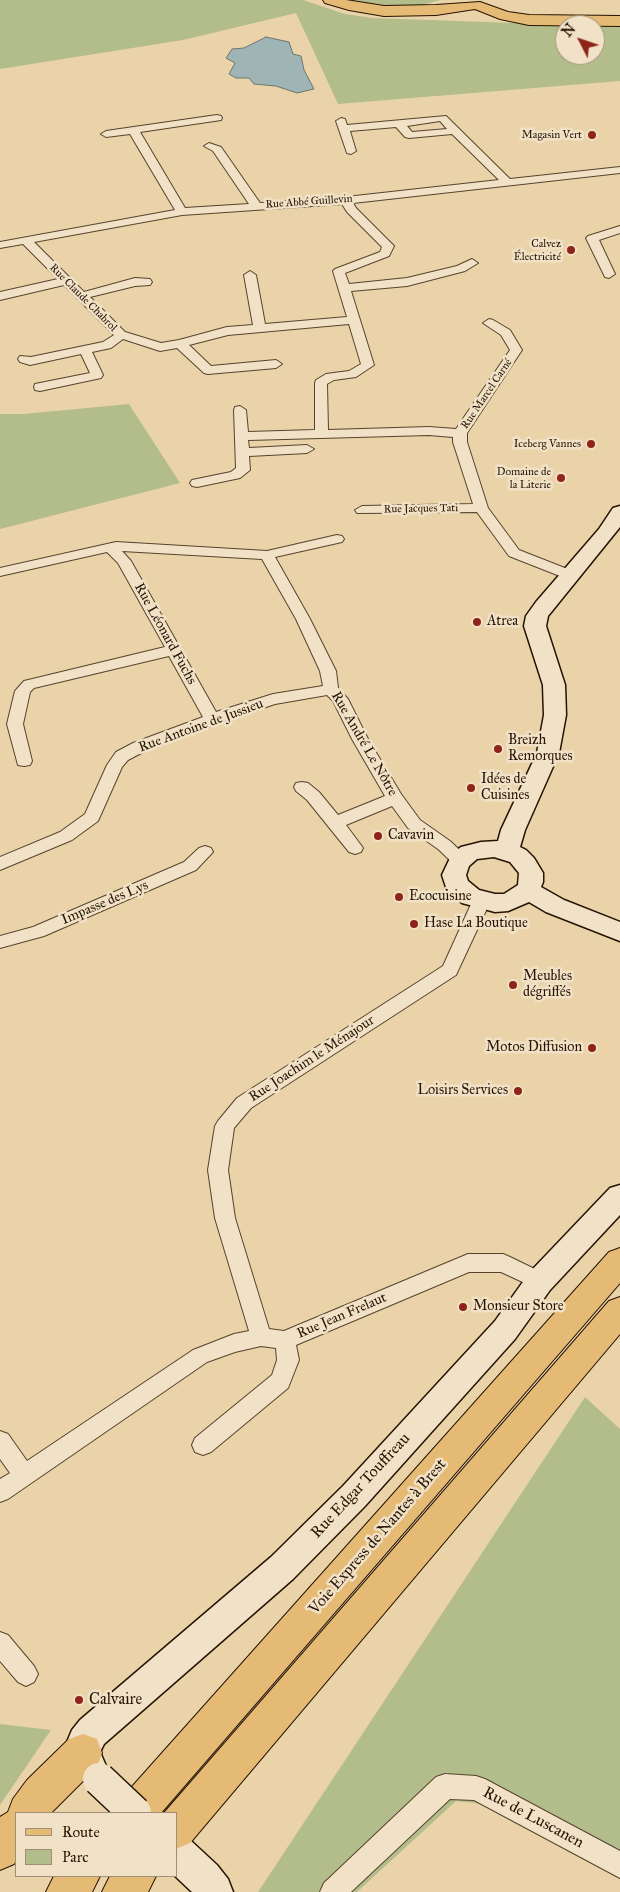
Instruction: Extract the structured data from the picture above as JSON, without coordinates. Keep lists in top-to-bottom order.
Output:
{
  "streets": {
    "main road": ["Voie Express de Nantes à Brest"],
    "street": [
      "Rue Abbé Guillevin",
      "Rue Claude Chabrol",
      "Rue Marcel Carné",
      "Rue Jacques Tati",
      "Rue Léonard Fuchs",
      "Rue Antoine de Jussieu",
      "Rue André Le Nôtre",
      "Impasse des Lys",
      "Rue Joachim le Ménajour",
      "Rue Jean Frelaut",
      "Rue Edgar Touffreau",
      "Rue de Luscanen"
    ]
  },
  "crossings": [
    ["Rue Abbé Guillevin", "Rue Claude Chabrol"],
    ["Rue Marcel Carné", "Rue Jacques Tati"],
    ["Rue Léonard Fuchs", "Rue Antoine de Jussieu"],
    ["Rue Antoine de Jussieu", "Rue André Le Nôtre"],
    ["Rue André Le Nôtre", "Rue Joachim le Ménajour"],
    ["Rue Joachim le Ménajour", "Rue Jean Frelaut"],
    ["Rue Jean Frelaut", "Rue Edgar Touffreau"]
  ],
  "places": [
    "Magasin Vert",
    "Calvez Électricité",
    "Iceberg Vannes",
    "Domaine de la Literie",
    "Atrea",
    "Breizh Remorques",
    "Idées de Cuisines",
    "Cavavin",
    "Ecocuisine",
    "Hase La Boutique",
    "Meubles dégriffés",
    "Motos Diffusion",
    "Loisirs Services",
    "Monsieur Store",
    "Calvaire"
  ],
  "legend": ["Route", "Parc"],
  "north": "top left"
}
